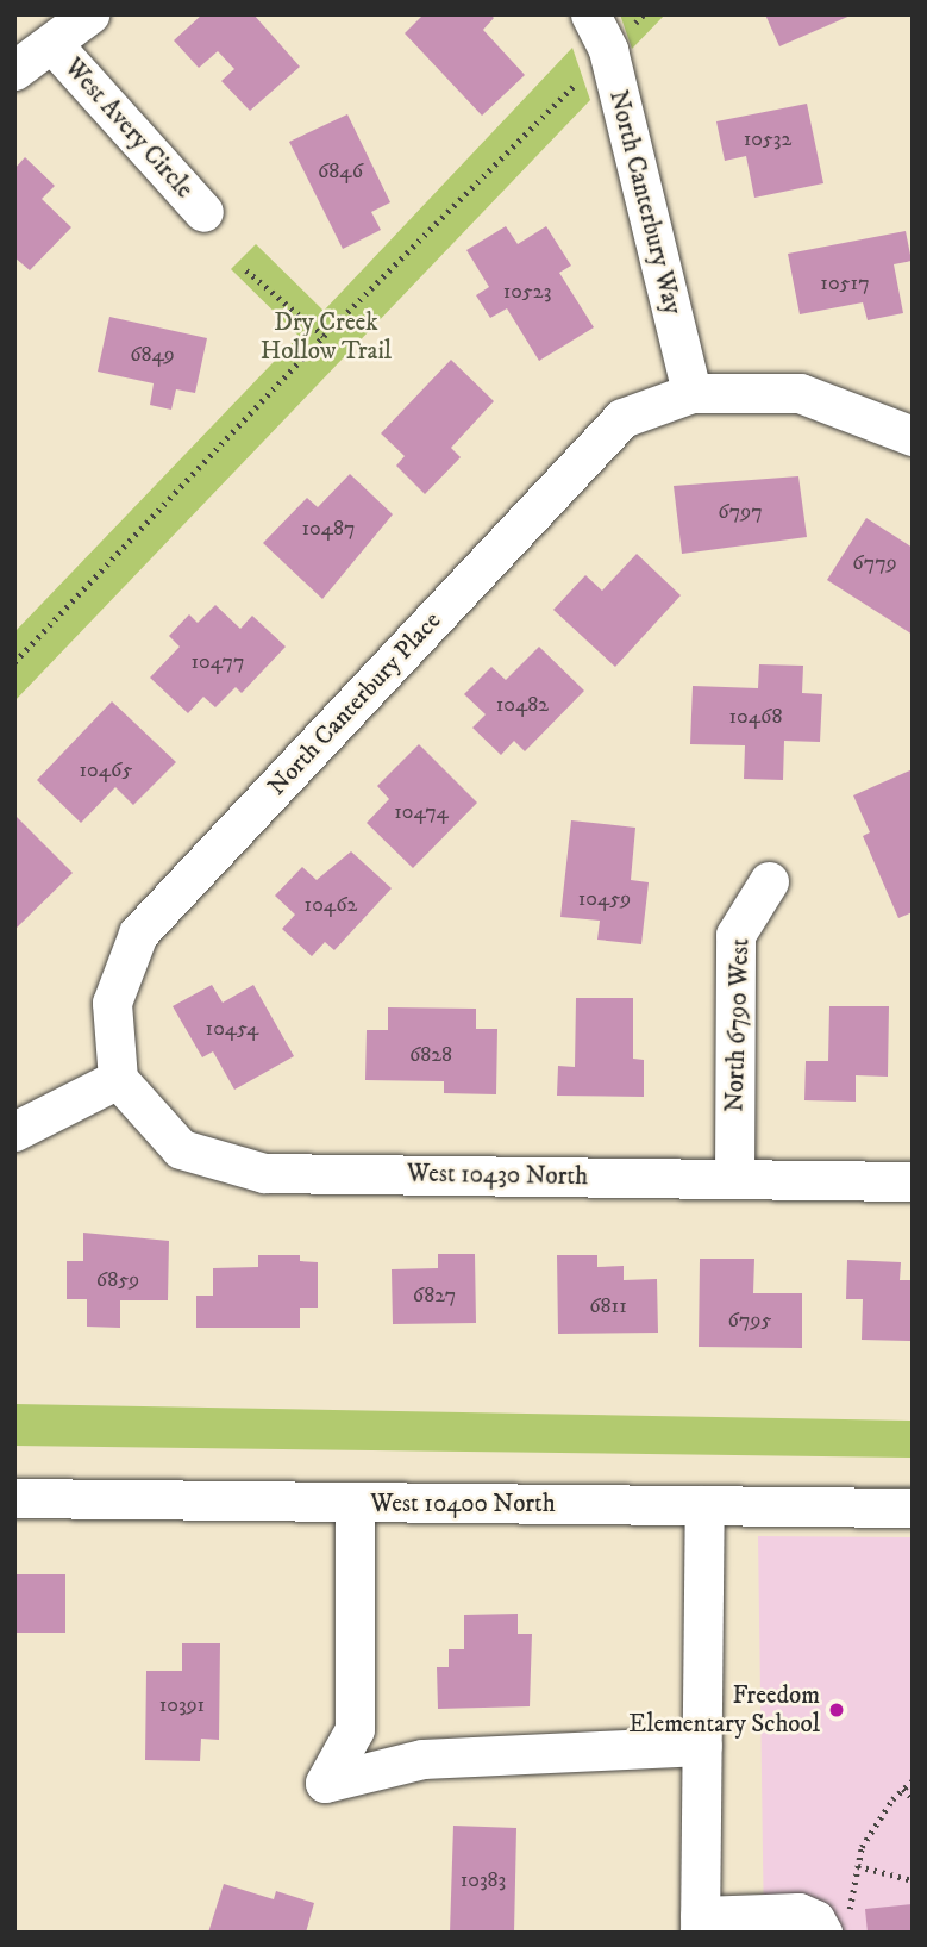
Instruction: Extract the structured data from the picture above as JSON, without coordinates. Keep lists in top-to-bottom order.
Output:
{
  "streets": {
    "street": [
      "West Avery Circle",
      "North Canterbury Way",
      "North Canterbury Place",
      "North 6790 West",
      "West 10430 North",
      "West 10400 North"
    ]
  },
  "crossings": [
    ["North Canterbury Way", "North Canterbury Place"],
    ["North Canterbury Place", "West 10430 North"],
    ["North 6790 West", "West 10430 North"]
  ],
  "parks": ["Dry Creek Hollow Trail"],
  "places": ["Freedom Elementary School"],
  "house_numbers": [
    "10532",
    "6846",
    "10517",
    "10523",
    "6849",
    "6797",
    "10487",
    "6779",
    "10477",
    "10482",
    "10468",
    "10465",
    "10474",
    "10459",
    "10462",
    "10454",
    "6828",
    "6859",
    "6827",
    "6811",
    "6795",
    "10391",
    "10383"
  ]
}
